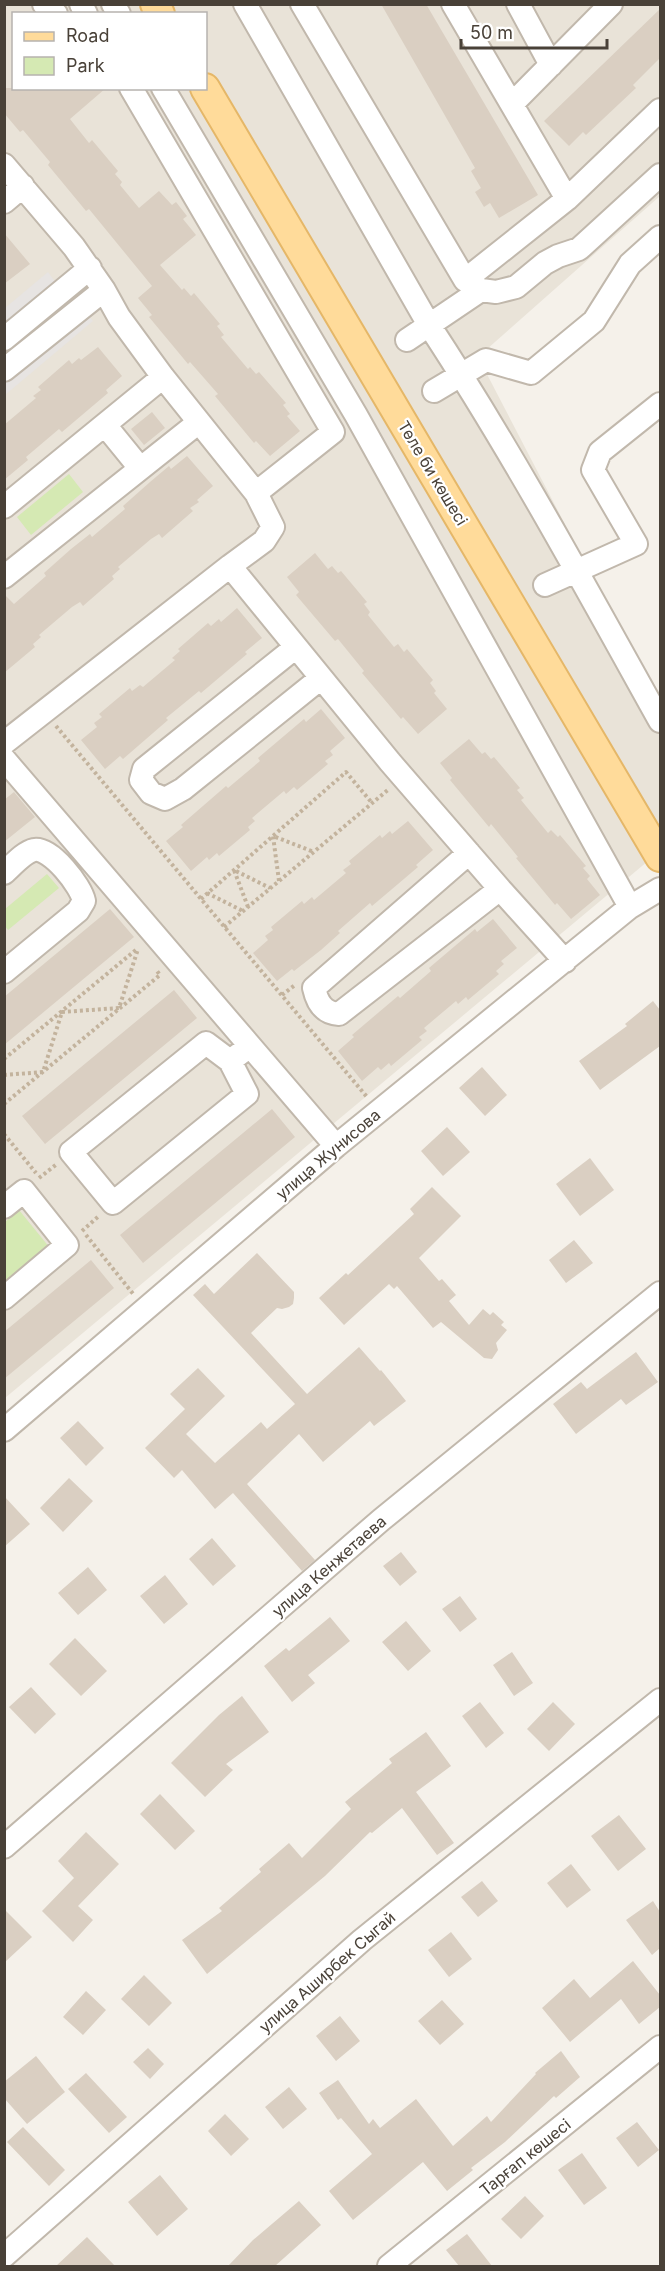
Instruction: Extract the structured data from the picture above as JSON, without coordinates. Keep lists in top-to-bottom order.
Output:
{
  "streets": {
    "main road": ["Төле би көшесі"],
    "street": [
      "улица Жунисова",
      "улица Кенжетаева",
      "улица Аширбек Сыгай",
      "Тарғап көшесі"
    ]
  },
  "legend": ["Road", "Park"],
  "scale_bar": "50 m"
}
